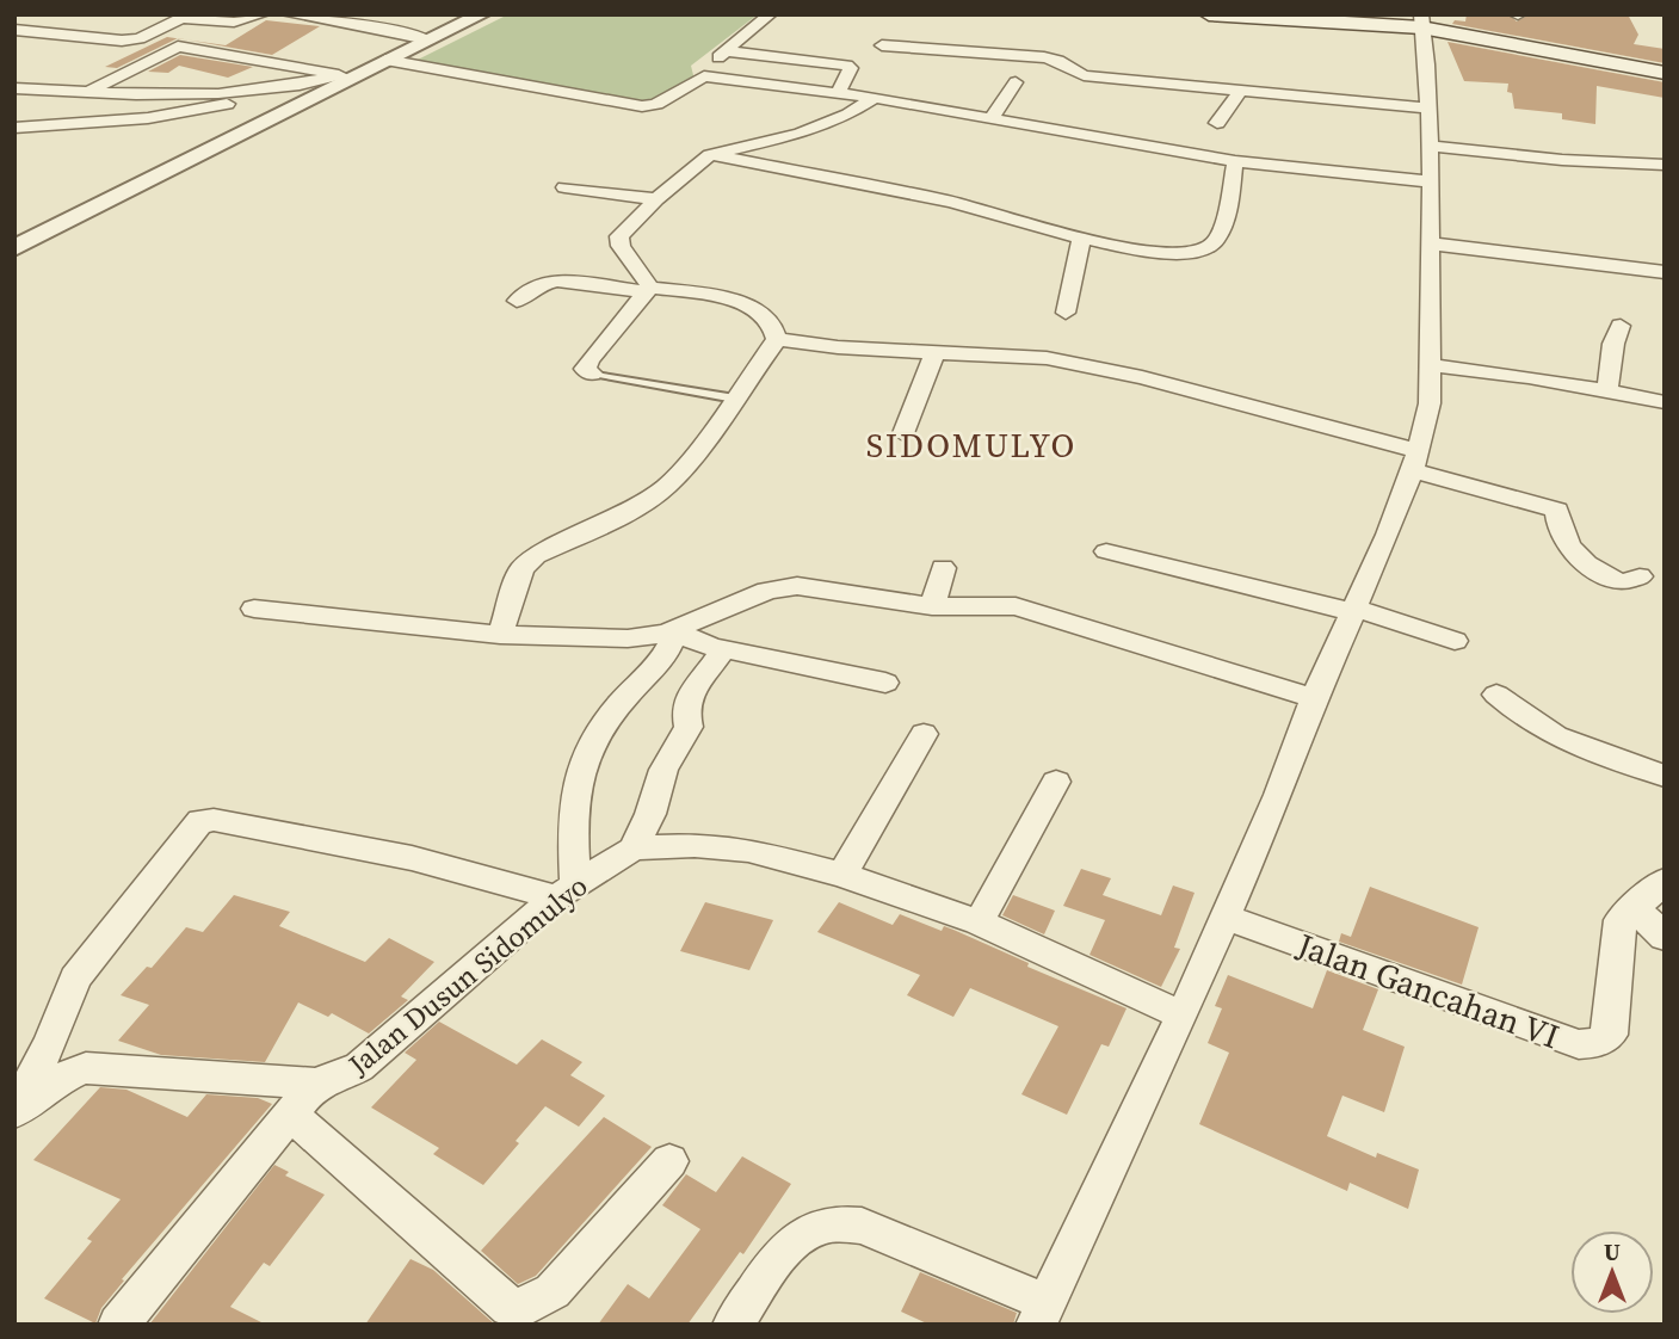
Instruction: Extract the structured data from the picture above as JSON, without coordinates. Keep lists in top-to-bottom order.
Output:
{
  "streets": {
    "street": ["Jalan Dusun Sidomulyo", "Jalan Gancahan VI"]
  },
  "districts": ["SIDOMULYO"],
  "north": "top"
}
